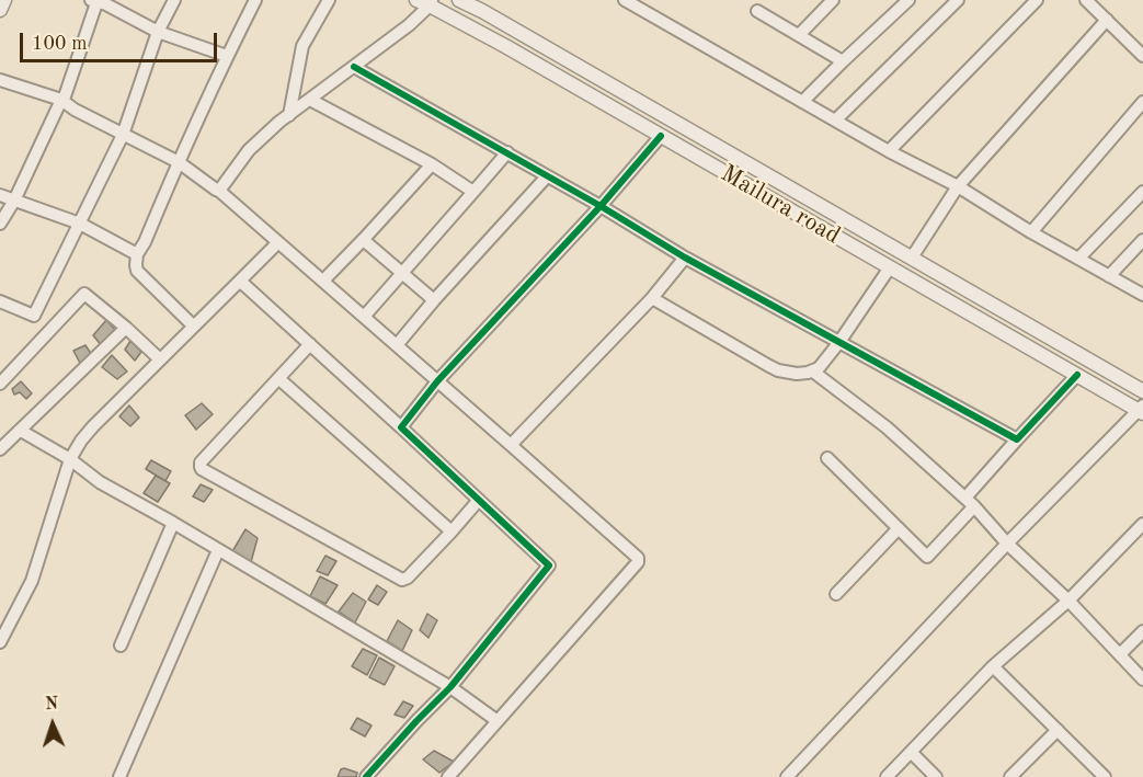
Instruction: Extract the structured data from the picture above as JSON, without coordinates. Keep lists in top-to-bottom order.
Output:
{
  "streets": {
    "street": ["Mailura road"]
  },
  "scale_bar": "100 m",
  "north": "top"
}
